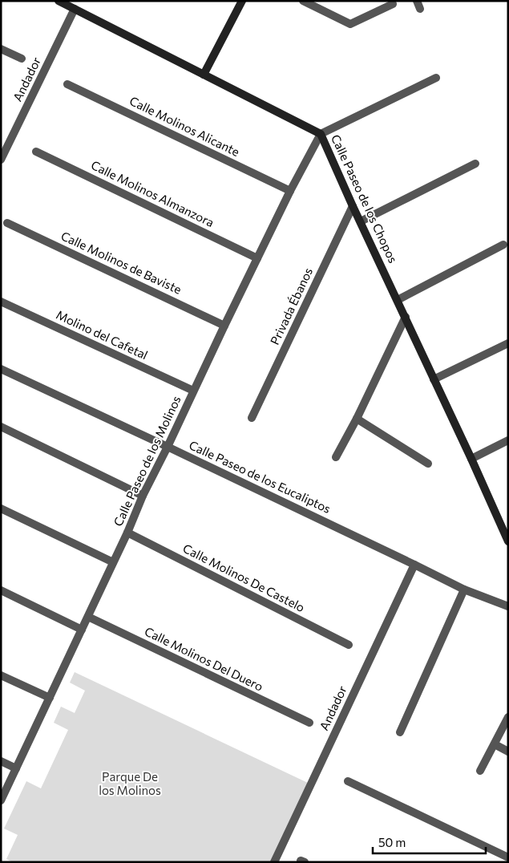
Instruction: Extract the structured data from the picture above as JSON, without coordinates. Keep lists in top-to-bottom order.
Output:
{
  "streets": {
    "main road": ["Calle Paseo de los Chopos"],
    "street": [
      "Andador",
      "Calle Molinos Alicante",
      "Calle Molinos Almanzora",
      "Calle Molinos de Baviste",
      "Privada Ébanos",
      "Molino del Cafetal",
      "Calle Paseo de los Molinos",
      "Calle Paseo de los Eucaliptos",
      "Calle Molinos De Castelo",
      "Calle Molinos Del Duero"
    ]
  },
  "crossings": [
    ["Andador", "Calle Paseo de los Chopos"],
    ["Andador", "Calle Paseo de los Eucaliptos"],
    ["Calle Molinos Alicante", "Calle Paseo de los Molinos"],
    ["Calle Molinos Almanzora", "Calle Paseo de los Molinos"],
    ["Calle Paseo de los Chopos", "Privada Ébanos"],
    ["Calle Paseo de los Chopos", "Calle Paseo de los Molinos"],
    ["Calle Molinos de Baviste", "Calle Paseo de los Molinos"],
    ["Molino del Cafetal", "Calle Paseo de los Molinos"],
    ["Calle Paseo de los Molinos", "Calle Paseo de los Eucaliptos"],
    ["Calle Paseo de los Molinos", "Calle Molinos De Castelo"],
    ["Calle Paseo de los Molinos", "Calle Molinos Del Duero"]
  ],
  "parks": ["Parque De los Molinos"],
  "scale_bar": "50 m"
}
